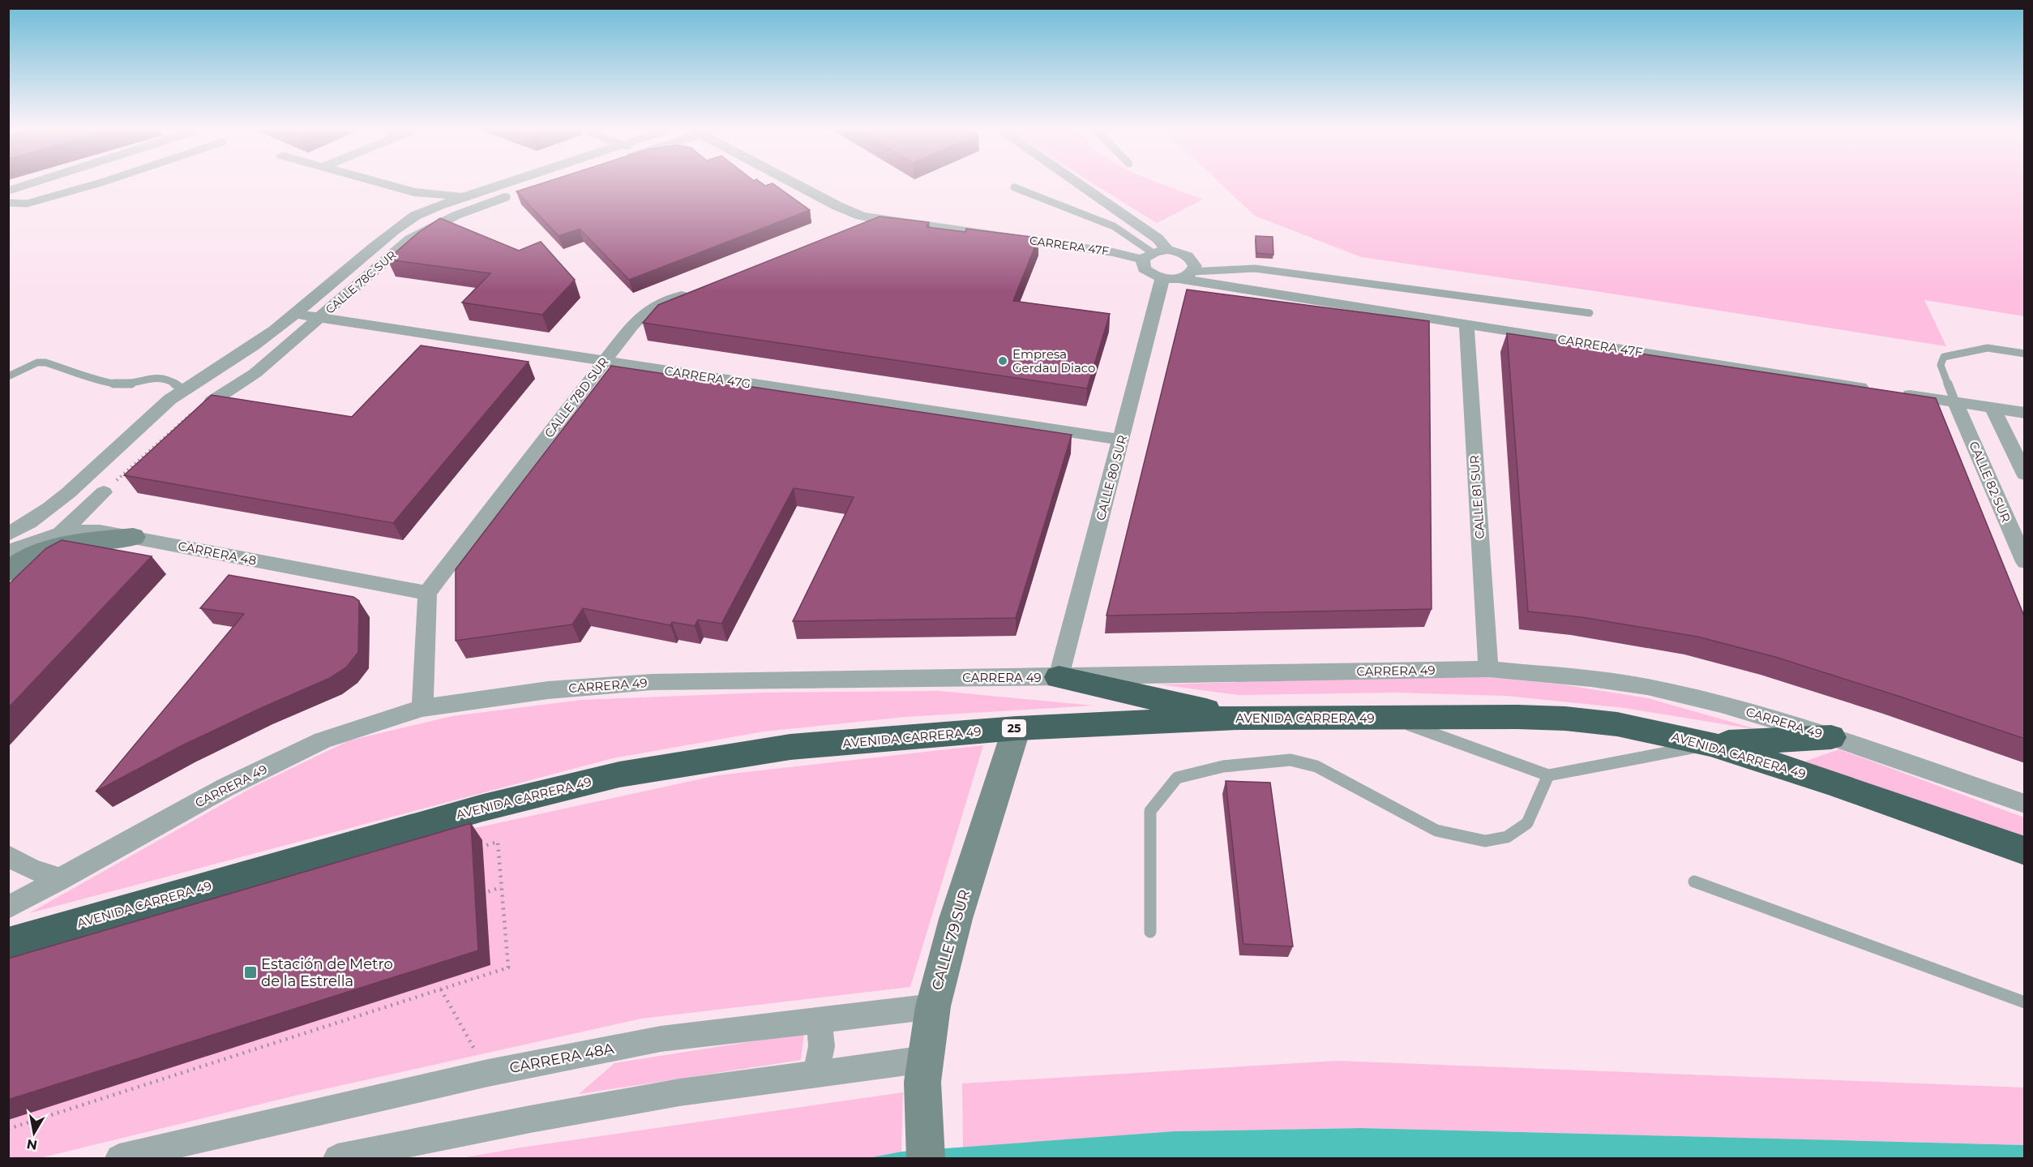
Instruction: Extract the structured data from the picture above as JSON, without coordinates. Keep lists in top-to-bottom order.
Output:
{
  "streets": {
    "highway": ["AVENIDA CARRERA 49", "25"],
    "street": [
      "CARRERA 47F",
      "CALLE 78C SUR",
      "CARRERA 47G",
      "CALLE 78D SUR",
      "CALLE 80 SUR",
      "CALLE 82 SUR",
      "CALLE 81 SUR",
      "CARRERA 48",
      "CARRERA 49",
      "CALLE 79 SUR",
      "CARRERA 48A"
    ]
  },
  "crossings": [
    ["CARRERA 47F", "CALLE 80 SUR"],
    ["CARRERA 47F", "CALLE 81 SUR"],
    ["CALLE 78C SUR", "CARRERA 47G"],
    ["CARRERA 47G", "CALLE 78D SUR"],
    ["CARRERA 47G", "CALLE 80 SUR"],
    ["CALLE 78D SUR", "CARRERA 48"],
    ["CALLE 80 SUR", "CARRERA 49"],
    ["CALLE 81 SUR", "CARRERA 49"],
    ["AVENIDA CARRERA 49", "CALLE 79 SUR"],
    ["CALLE 79 SUR", "CARRERA 48A"]
  ],
  "places": {
    "other": ["Empresa Gerdau Diaco"],
    "transit": ["Estación de Metro de la Estrella"]
  },
  "north": "bottom"
}
